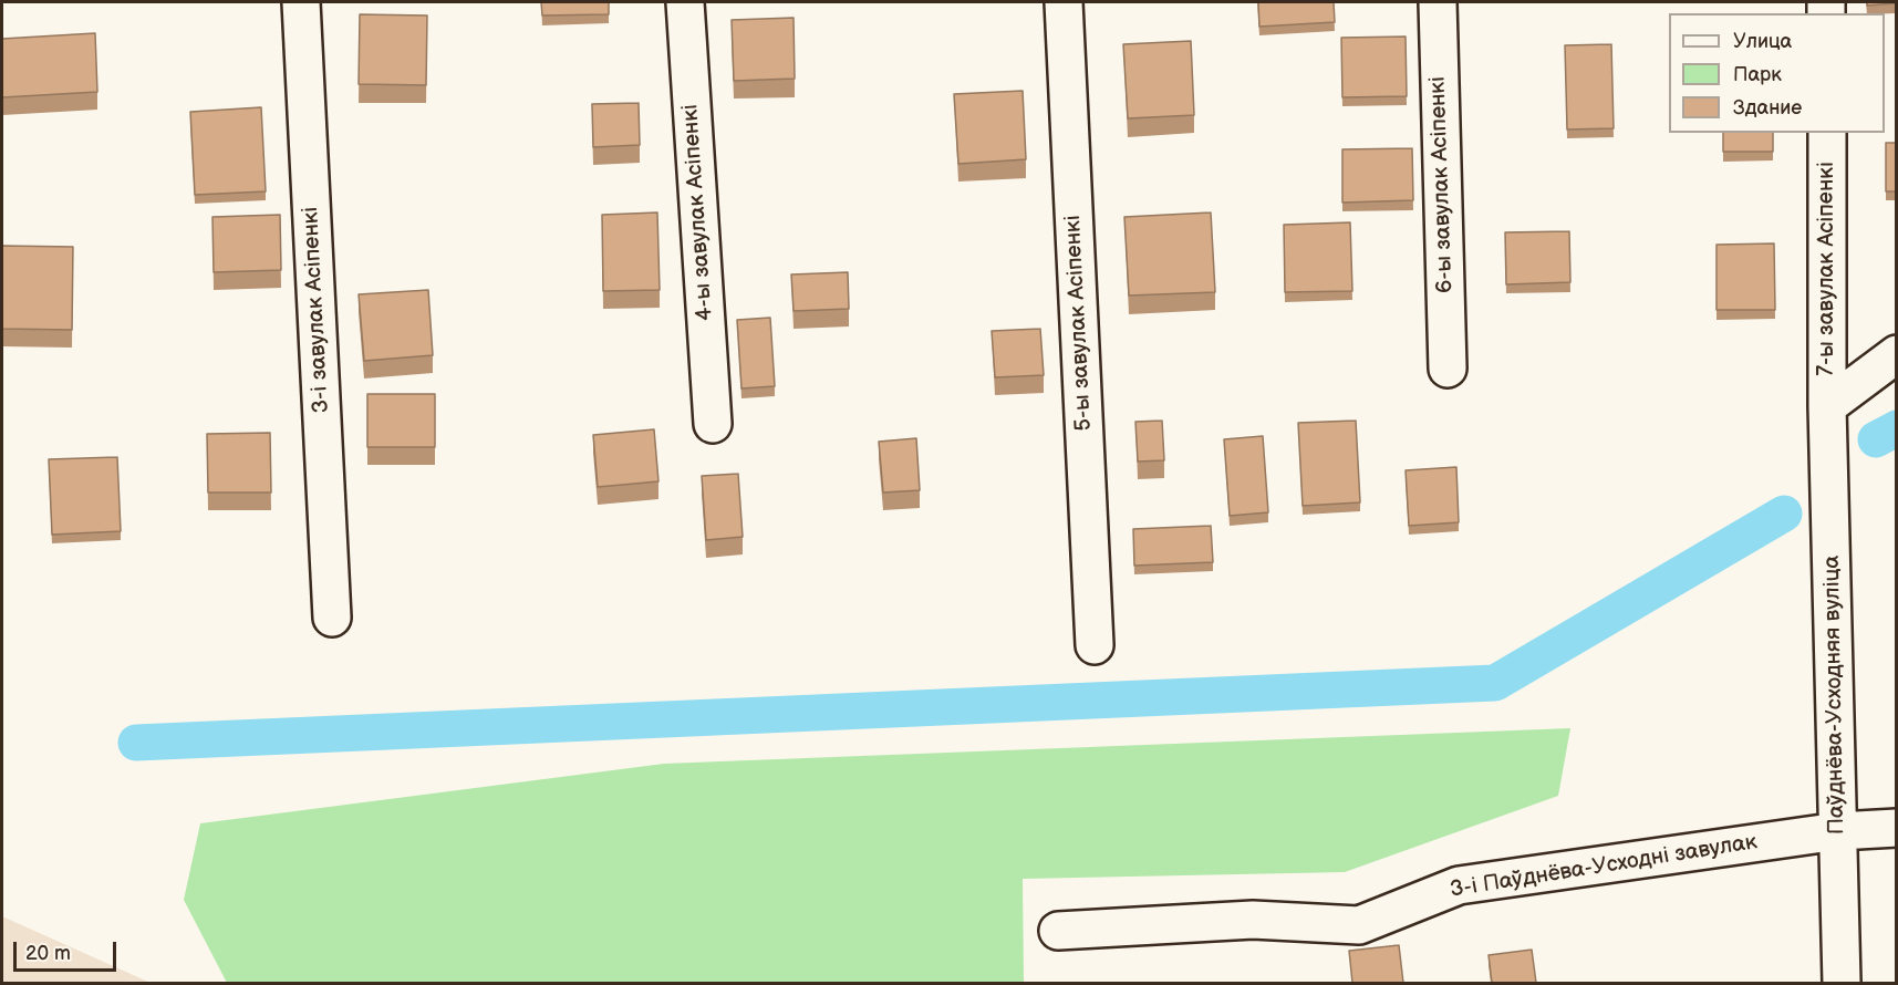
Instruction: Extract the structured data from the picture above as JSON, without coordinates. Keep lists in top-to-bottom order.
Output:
{
  "streets": {
    "street": [
      "6-ы завулак Асіпенкі",
      "4-ы завулак Асіпенкі",
      "7-ы завулак Асіпенкі",
      "3-і завулак Асіпенкі",
      "5-ы завулак Асіпенкі",
      "Паўднёва-Усходняя вуліца",
      "3-і Паўднёва-Усходні завулак"
    ]
  },
  "crossings": [
    ["7-ы завулак Асіпенкі", "Паўднёва-Усходняя вуліца"],
    ["Паўднёва-Усходняя вуліца", "3-і Паўднёва-Усходні завулак"]
  ],
  "legend": ["Улица", "Парк", "Здание"],
  "scale_bar": "20 m"
}
